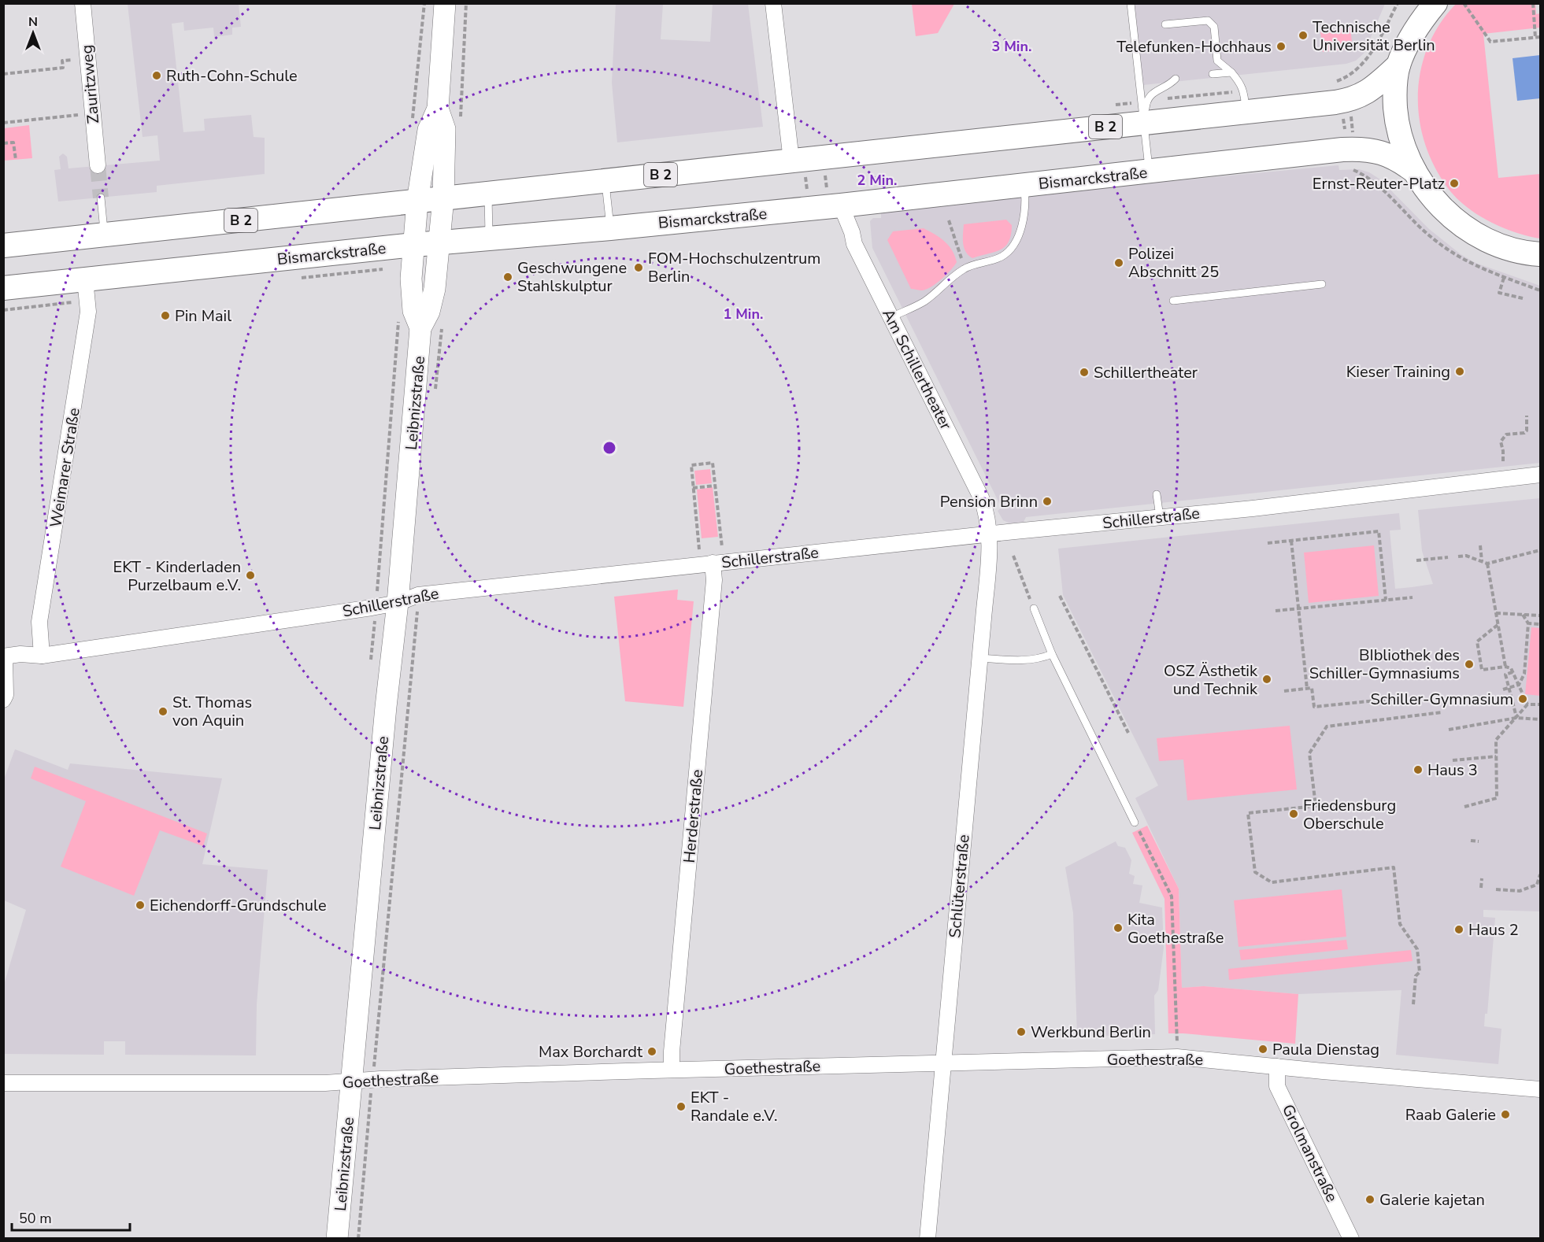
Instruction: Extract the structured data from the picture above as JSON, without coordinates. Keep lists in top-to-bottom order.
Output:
{
  "streets": {
    "main road": ["B 2", "Bismarckstraße"],
    "street": [
      "Zauritzweg",
      "Am Schillertheater",
      "Leibnizstraße",
      "Weimarer Straße",
      "Schillerstraße",
      "Herderstraße",
      "Schlüterstraße",
      "Goethestraße",
      "Grolmanstraße"
    ]
  },
  "crossings": [
    ["B 2", "Leibnizstraße"],
    ["Bismarckstraße", "Am Schillertheater"],
    ["Bismarckstraße", "Leibnizstraße"],
    ["Bismarckstraße", "Weimarer Straße"],
    ["Am Schillertheater", "Schillerstraße"],
    ["Am Schillertheater", "Schlüterstraße"],
    ["Leibnizstraße", "Schillerstraße"],
    ["Leibnizstraße", "Goethestraße"],
    ["Weimarer Straße", "Schillerstraße"],
    ["Schillerstraße", "Herderstraße"],
    ["Schillerstraße", "Schlüterstraße"],
    ["Herderstraße", "Goethestraße"],
    ["Schlüterstraße", "Goethestraße"],
    ["Goethestraße", "Grolmanstraße"]
  ],
  "places": [
    "Technische Universität Berlin",
    "Telefunken-Hochhaus",
    "Ruth-Cohn-Schule",
    "Ernst-Reuter-Platz",
    "Polizei Abschnitt 25",
    "FOM-Hochschulzentrum Berlin",
    "Geschwungene Stahlskulptur",
    "Pin Mail",
    "Kieser Training",
    "Schillertheater",
    "Pension Brinn",
    "EKT - Kinderladen Purzelbaum e.V.",
    "BIbliothek des Schiller-Gymnasiums",
    "OSZ Ästhetik und Technik",
    "Schiller-Gymnasium",
    "St. Thomas von Aquin",
    "Haus 3",
    "Friedensburg Oberschule",
    "Eichendorff-Grundschule",
    "Kita Goethestraße",
    "Haus 2",
    "Werkbund Berlin",
    "Paula Dienstag",
    "Max Borchardt",
    "EKT - Randale e.V.",
    "Raab Galerie",
    "Galerie kajetan"
  ],
  "scale_bar": "50 m",
  "north": "top",
  "rings": ["3 Min.", "2 Min.", "1 Min."]
}
